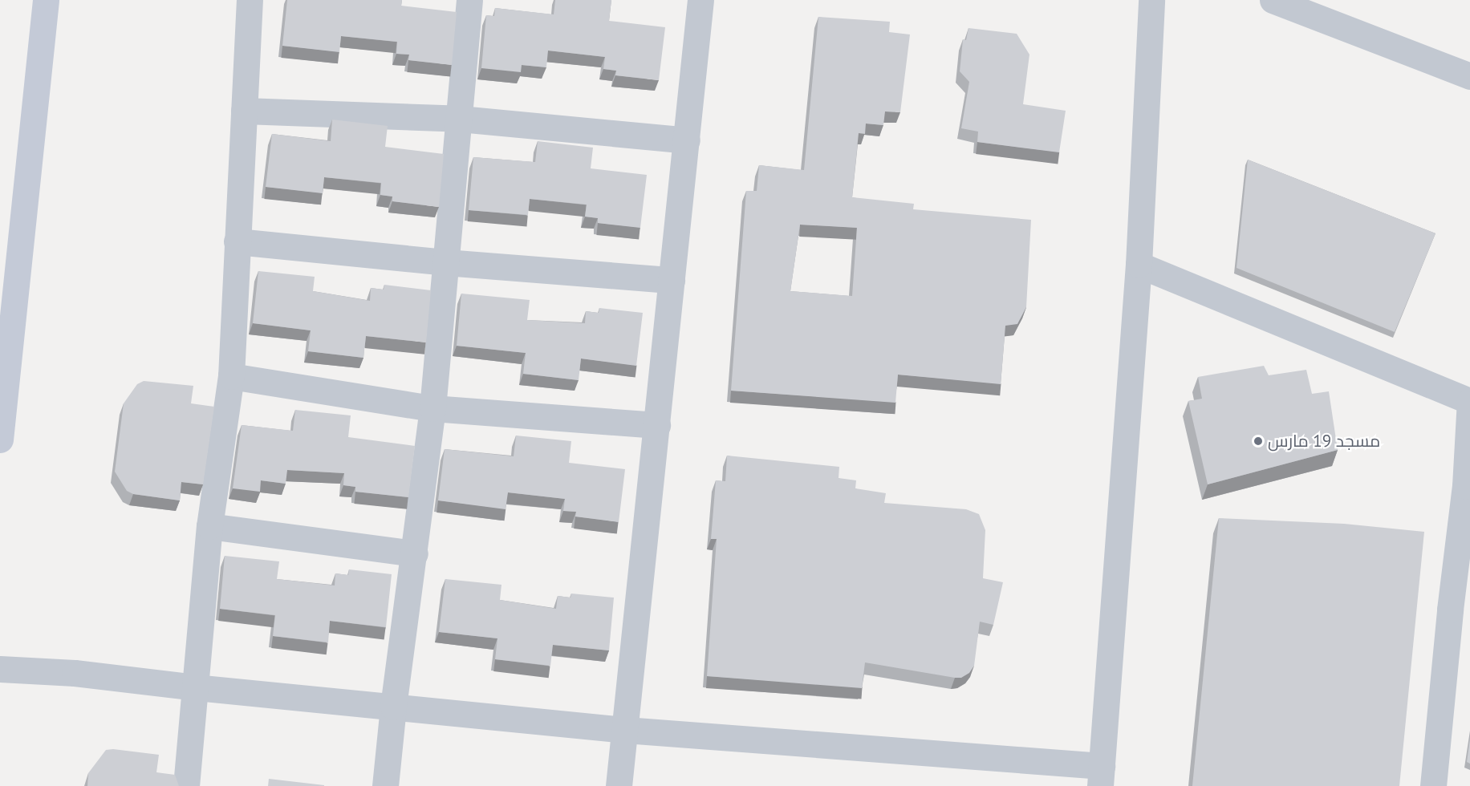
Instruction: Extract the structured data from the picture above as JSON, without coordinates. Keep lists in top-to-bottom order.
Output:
{
  "places": ["مسجد 19 مارس"]
}
